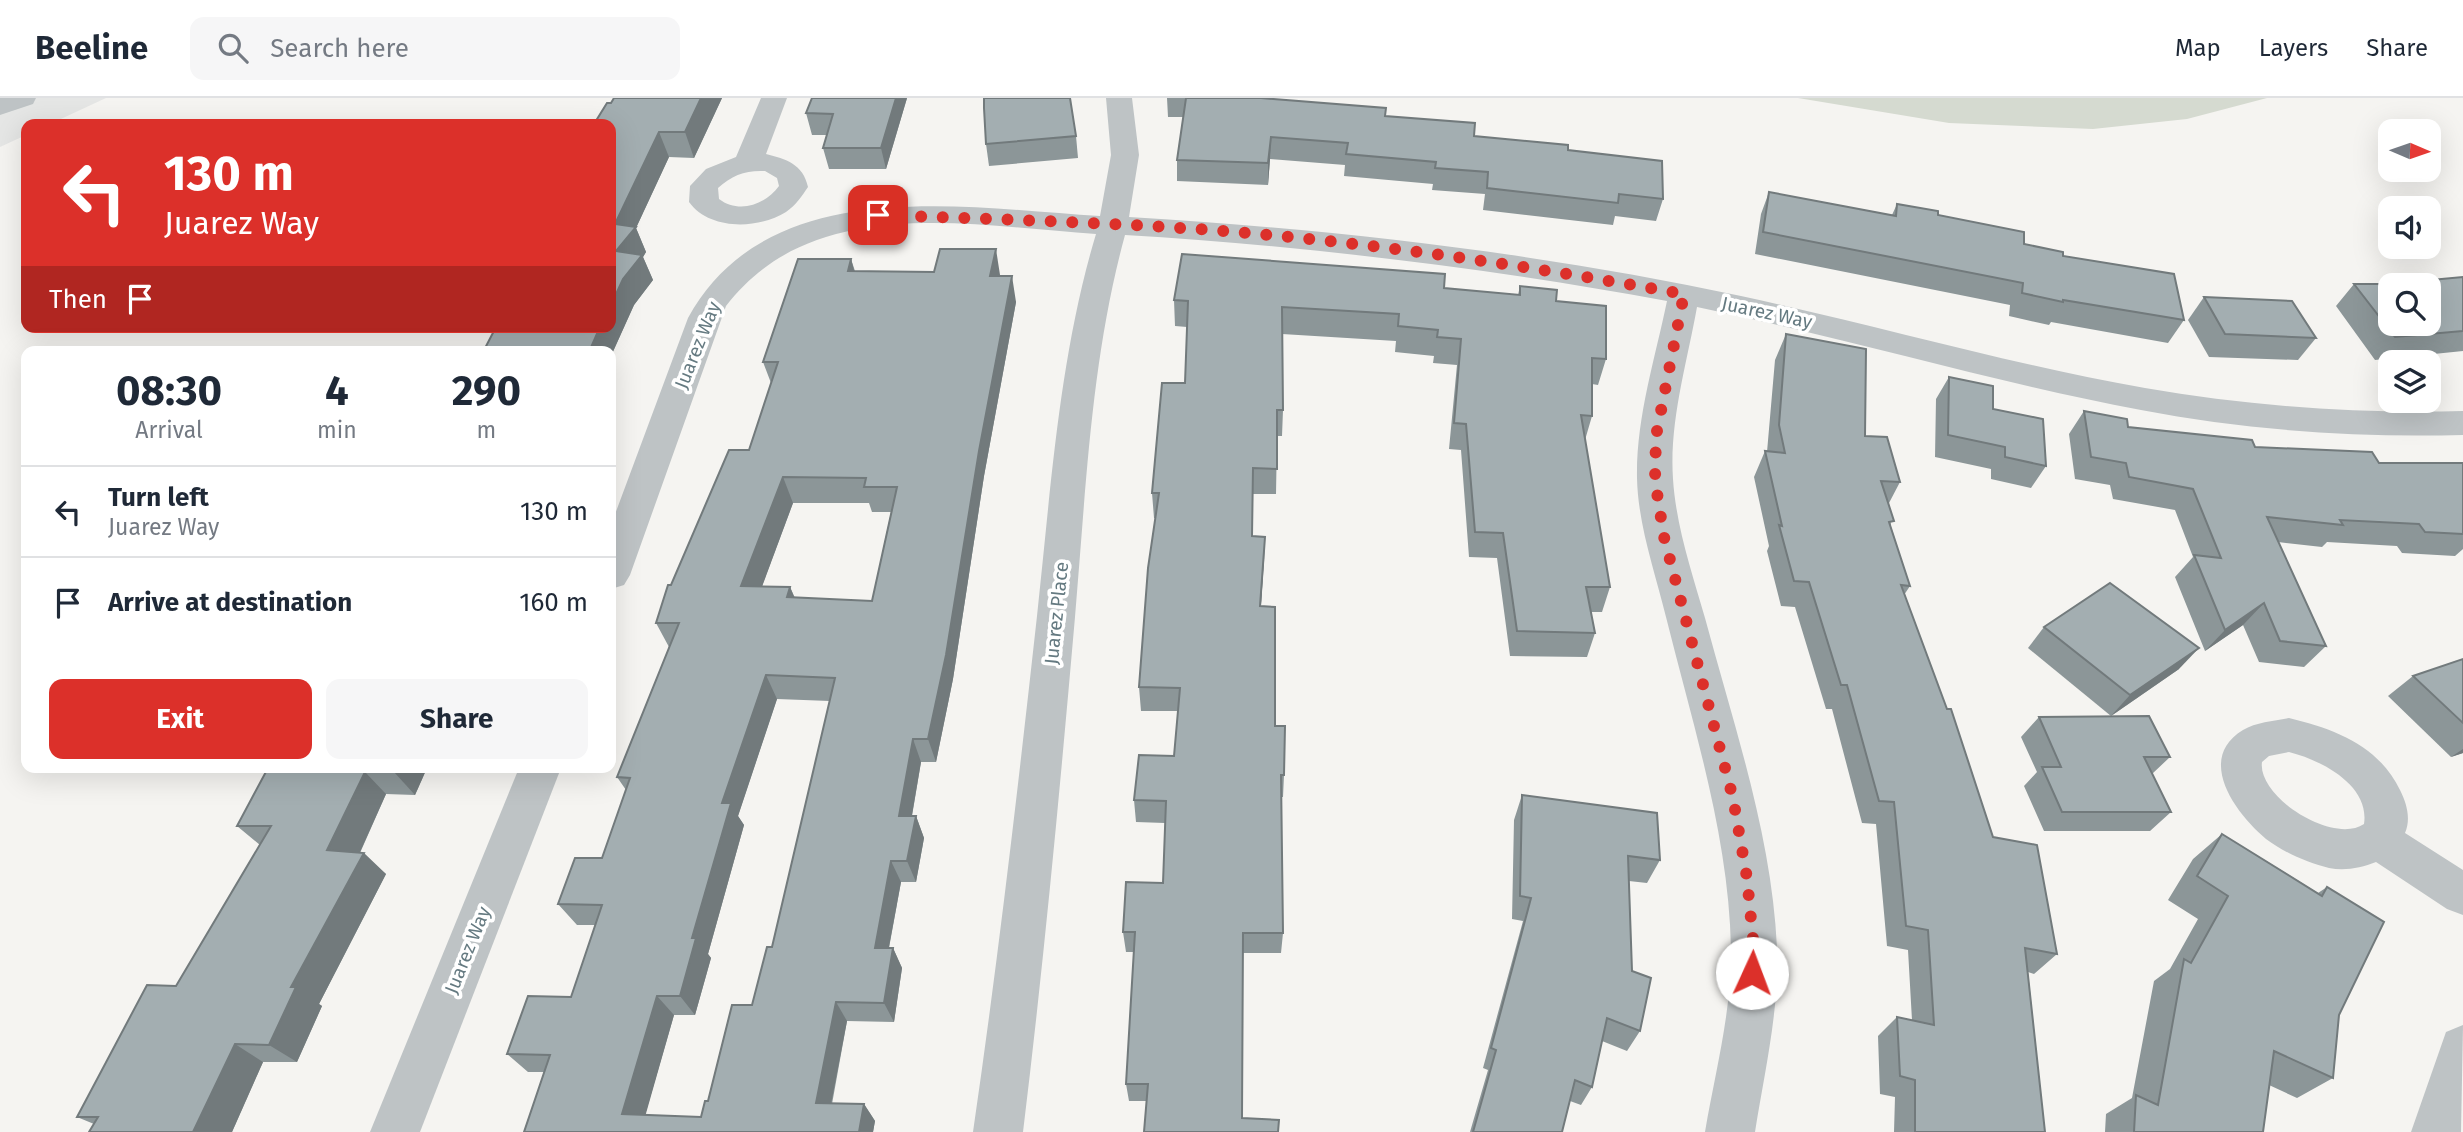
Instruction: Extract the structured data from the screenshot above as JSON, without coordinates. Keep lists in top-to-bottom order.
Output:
{
  "streets": {
    "street": ["Juarez Way", "Juarez Place"]
  },
  "crossings": [
    ["Juarez Way", "Juarez Place"]
  ],
  "north": "right",
  "page": {
    "header": "Beeline",
    "search": "Search here",
    "nav": ["Map", "Layers", "Share"],
    "turn": ["130 m", "Juarez Way"],
    "then": "Then",
    "eta": [
      "08:30",
      "Arrival",
      "4",
      "min",
      "290",
      "m"
    ],
    "list": [
      {
        "name": "Turn left",
        "note": "Juarez Way",
        "value": "130 m"
      },
      {
        "name": "Arrive at destination",
        "value": "160 m"
      }
    ],
    "buttons": ["Exit", "Share"]
  }
}
